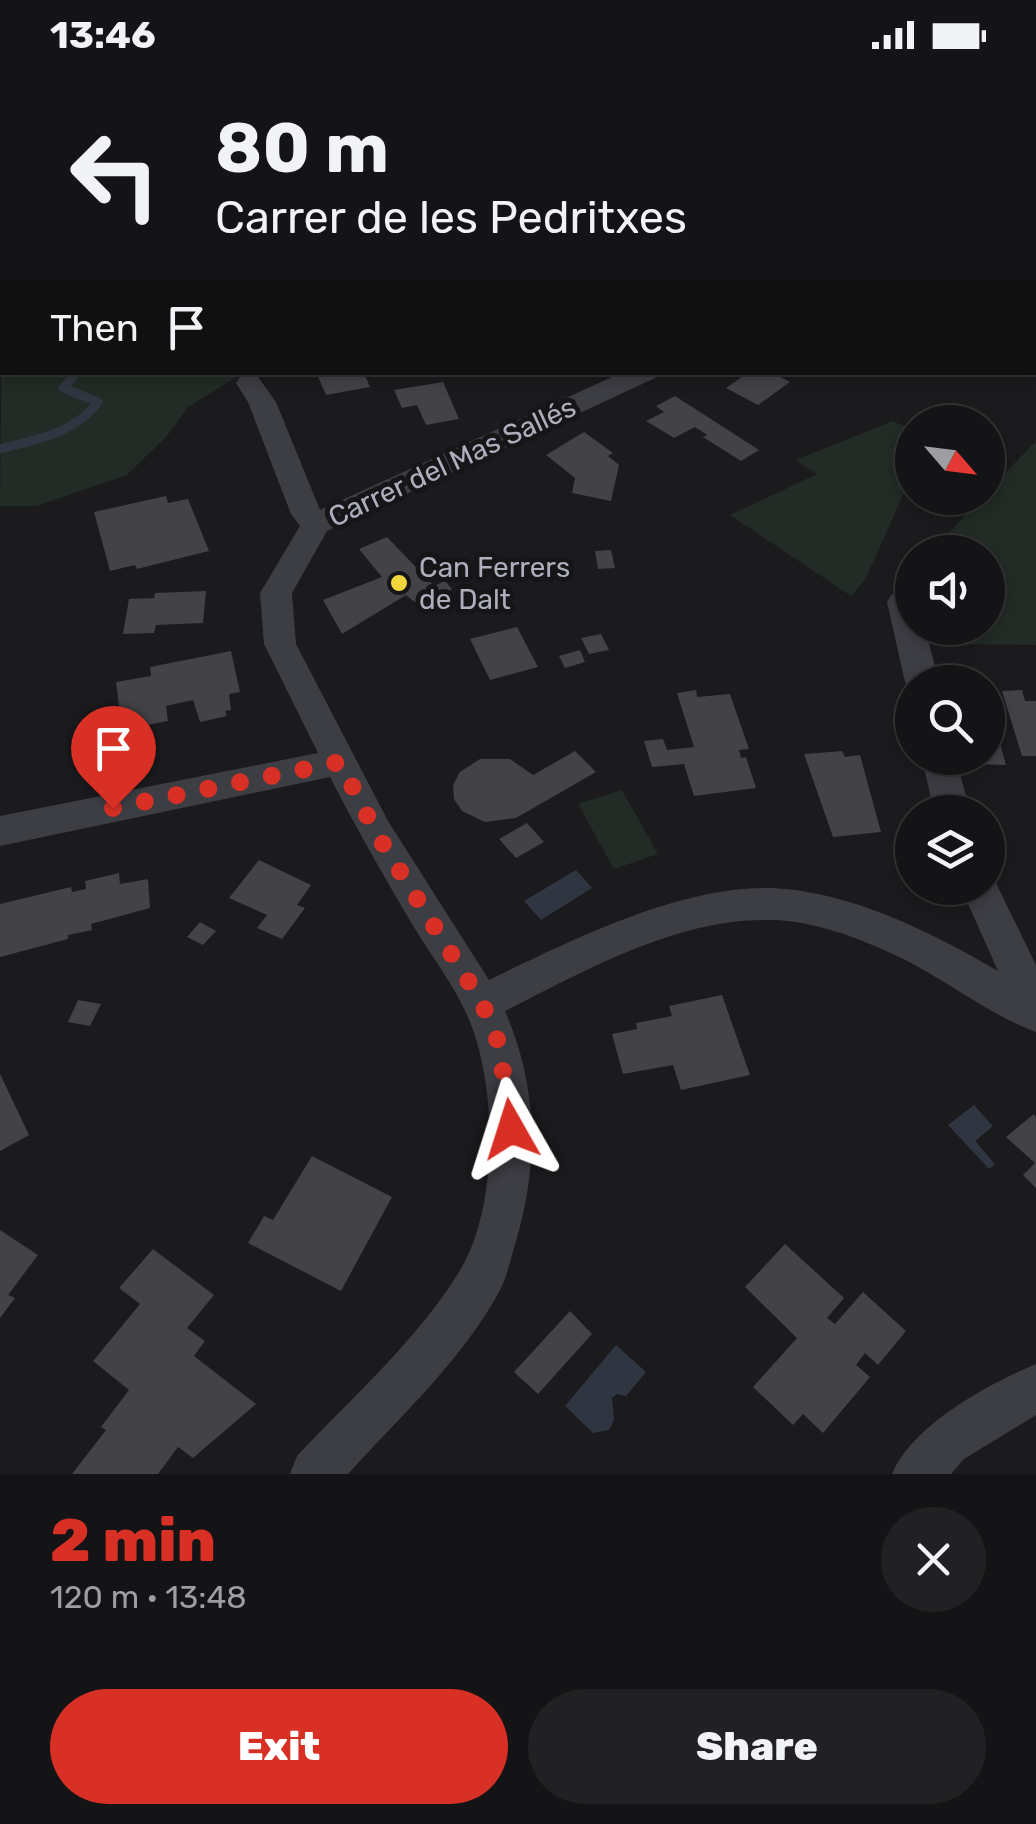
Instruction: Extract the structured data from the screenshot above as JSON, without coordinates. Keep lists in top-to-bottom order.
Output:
{
  "streets": {
    "street": ["Carrer del Mas Sallés"]
  },
  "places": ["Can Ferrers de Dalt"],
  "north": "bottom right",
  "page": {
    "status": "13:46",
    "turn": ["80 m", "Carrer de les Pedritxes"],
    "then": "Then",
    "heading": ["2 min", "120 m · 13:48"],
    "buttons": ["Exit", "Share"]
  }
}
